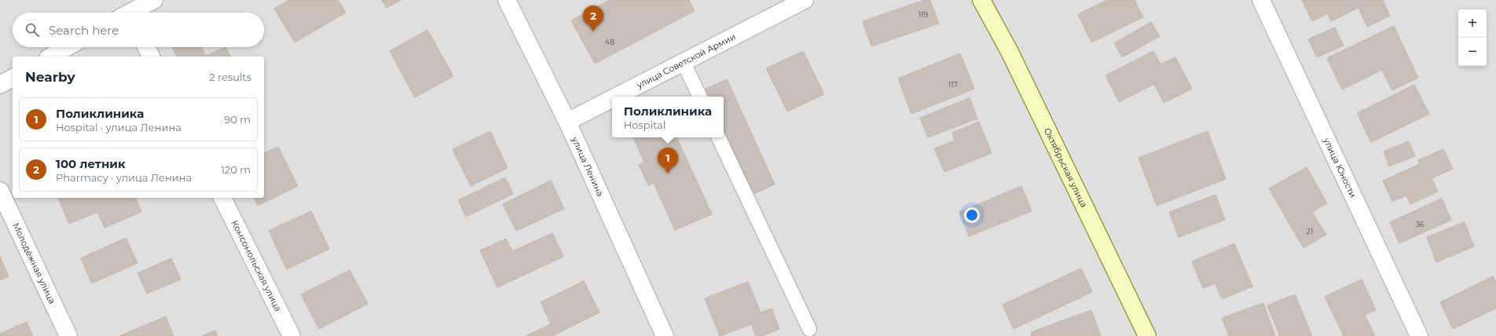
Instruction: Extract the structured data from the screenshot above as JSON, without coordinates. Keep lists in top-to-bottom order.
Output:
{
  "streets": {
    "street": [
      "улица Советской Армии",
      "улица Ленина",
      "Октябрьская улица",
      "улица Юности",
      "Молодёжная улица",
      "Комсомольская улица"
    ]
  },
  "crossings": [
    ["улица Советской Армии", "улица Ленина"]
  ],
  "house_numbers": [
    "119",
    "48",
    "117",
    "36",
    "21"
  ],
  "page": {
    "pins": ["2", "1"],
    "map_buttons": ["+", "−"],
    "search": "Search here",
    "heading": ["Nearby", "2 results"],
    "popup": ["Поликлиника", "Hospital"],
    "list": [
      {
        "mark": "1",
        "name": "Поликлиника",
        "note": "Hospital · улица Ленина",
        "value": "90 m"
      },
      {
        "mark": "2",
        "name": "100 летник",
        "note": "Pharmacy · улица Ленина",
        "value": "120 m"
      }
    ]
  }
}
